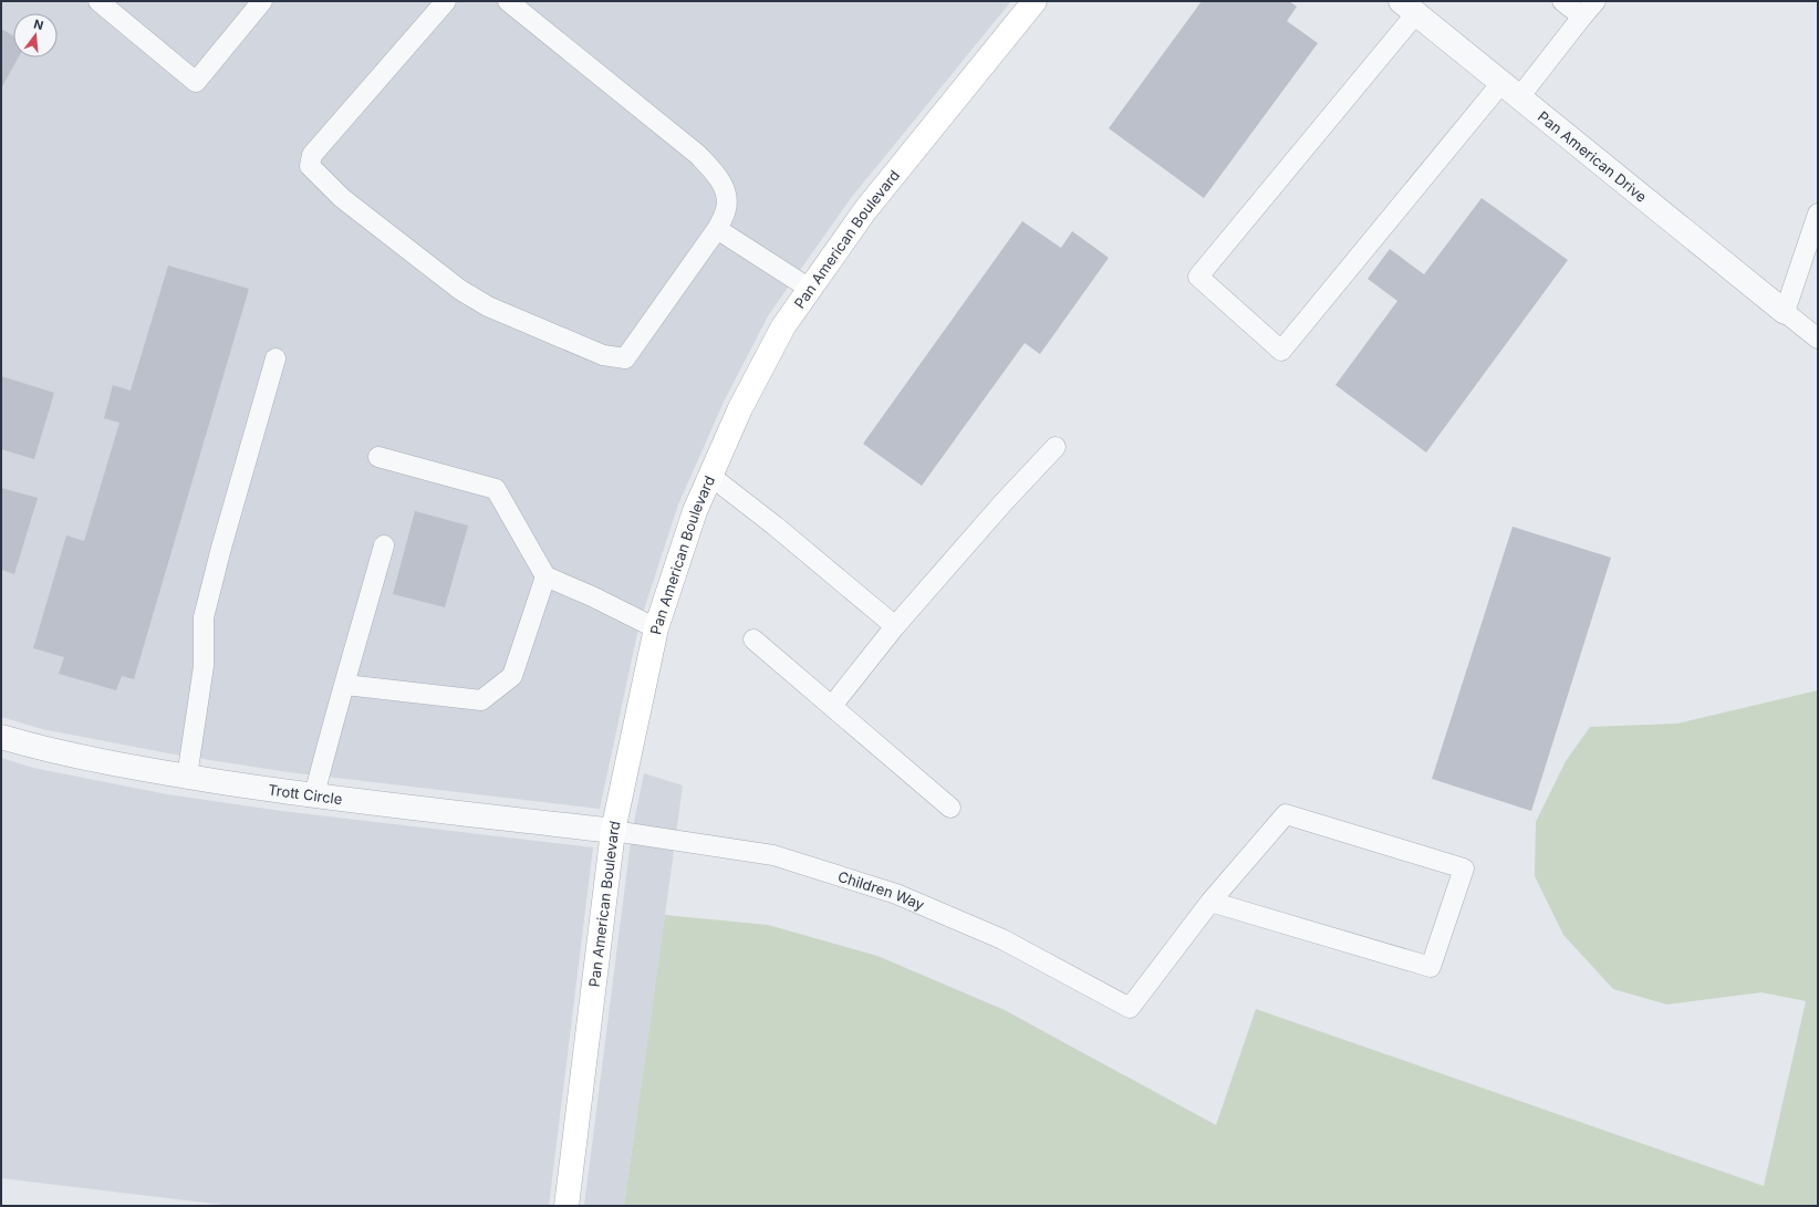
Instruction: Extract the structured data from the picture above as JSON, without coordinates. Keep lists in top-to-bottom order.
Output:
{
  "streets": {
    "street": ["Pan American Drive", "Pan American Boulevard", "Trott Circle"],
    "lane": ["Children Way"]
  },
  "crossings": [
    ["Pan American Boulevard", "Trott Circle"],
    ["Pan American Boulevard", "Children Way"],
    ["Trott Circle", "Children Way"]
  ],
  "north": "top"
}
